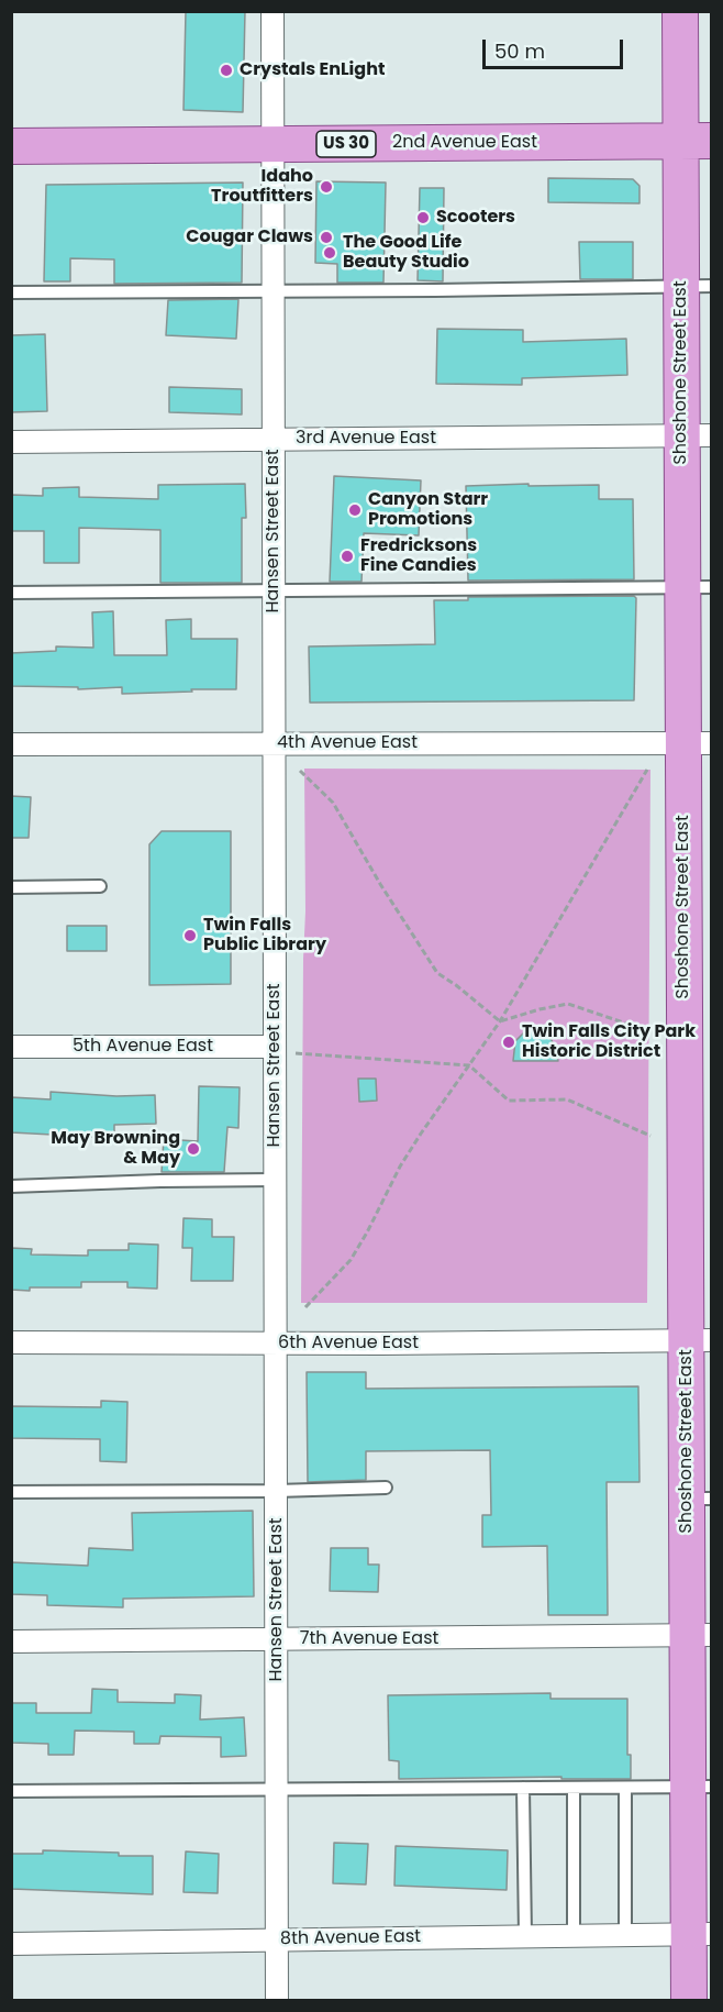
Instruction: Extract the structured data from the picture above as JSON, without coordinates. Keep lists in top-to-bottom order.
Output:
{
  "streets": {
    "main road": ["2nd Avenue East", "US 30", "Shoshone Street East"],
    "street": [
      "3rd Avenue East",
      "Hansen Street East",
      "4th Avenue East",
      "5th Avenue East",
      "6th Avenue East",
      "7th Avenue East",
      "8th Avenue East"
    ]
  },
  "crossings": [
    ["2nd Avenue East", "Shoshone Street East"],
    ["2nd Avenue East", "Hansen Street East"],
    ["Shoshone Street East", "3rd Avenue East"],
    ["Shoshone Street East", "4th Avenue East"],
    ["Shoshone Street East", "6th Avenue East"],
    ["Shoshone Street East", "7th Avenue East"],
    ["Shoshone Street East", "8th Avenue East"],
    ["3rd Avenue East", "Hansen Street East"],
    ["Hansen Street East", "4th Avenue East"],
    ["Hansen Street East", "5th Avenue East"],
    ["Hansen Street East", "6th Avenue East"],
    ["Hansen Street East", "7th Avenue East"],
    ["Hansen Street East", "8th Avenue East"]
  ],
  "places": [
    "Crystals EnLight",
    "Idaho Troutfitters",
    "Scooters",
    "Cougar Claws",
    "The Good Life Beauty Studio",
    "Canyon Starr Promotions",
    "Fredricksons Fine Candies",
    "Twin Falls Public Library",
    "Twin Falls City Park Historic District",
    "May Browning & May"
  ],
  "scale_bar": "50 m"
}
